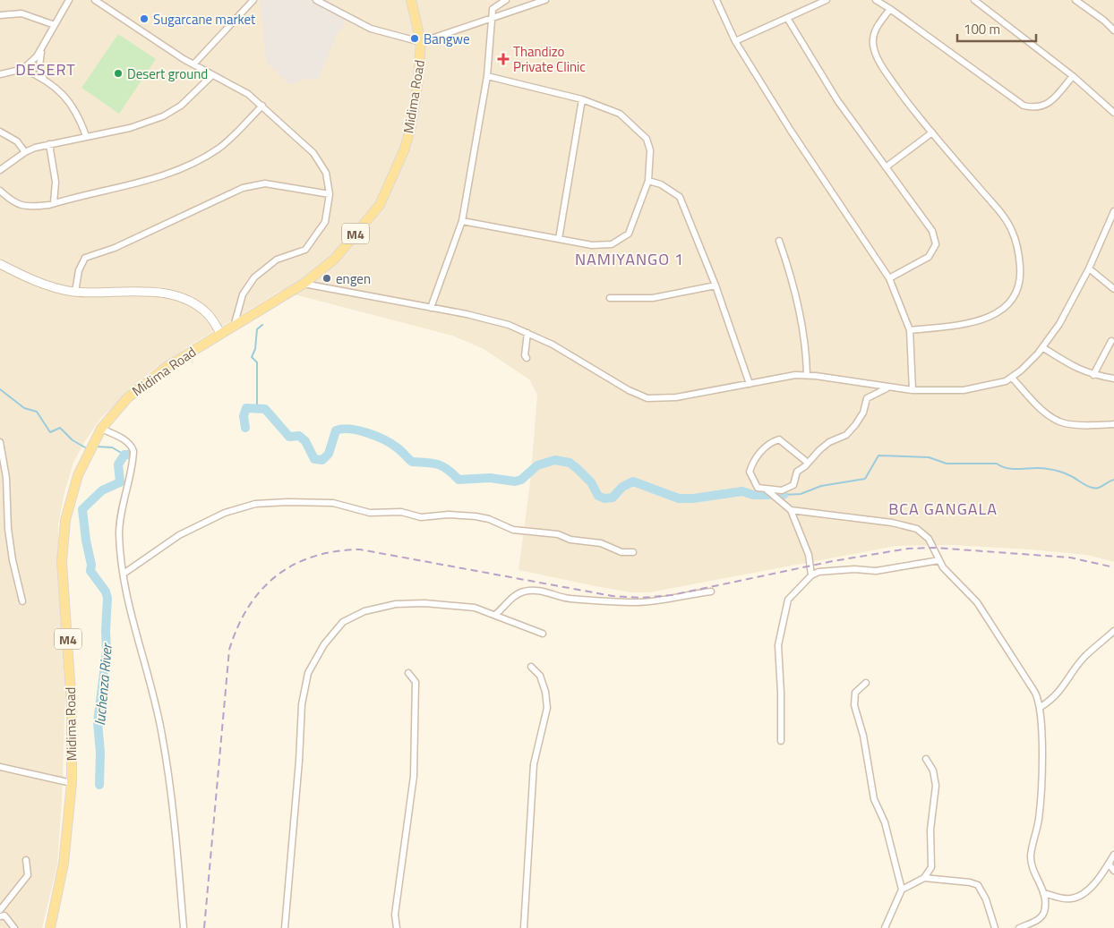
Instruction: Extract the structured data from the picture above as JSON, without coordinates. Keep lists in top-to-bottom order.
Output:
{
  "streets": {
    "main road": ["Midima Road", "M4"]
  },
  "districts": ["DESERT", "NAMIYANGO 1", "BCA GANGALA"],
  "water": ["luchenza River"],
  "places": {
    "other": [
      "Sugarcane market",
      "Bangwe",
      "Desert ground",
      "engen"
    ],
    "health": ["Thandizo Private Clinic"]
  },
  "scale_bar": "100 m"
}
